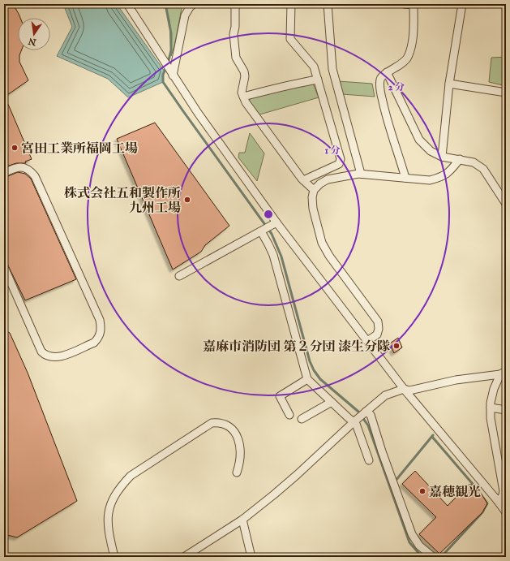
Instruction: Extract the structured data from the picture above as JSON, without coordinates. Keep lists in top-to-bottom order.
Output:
{
  "places": [
    "宮田工業所福岡工場",
    "株式会社五和製作所 九州工場",
    "嘉麻市消防団 第２分団 漆生分隊",
    "嘉穂観光"
  ],
  "north": "bottom",
  "rings": ["2 分", "1 分"]
}
